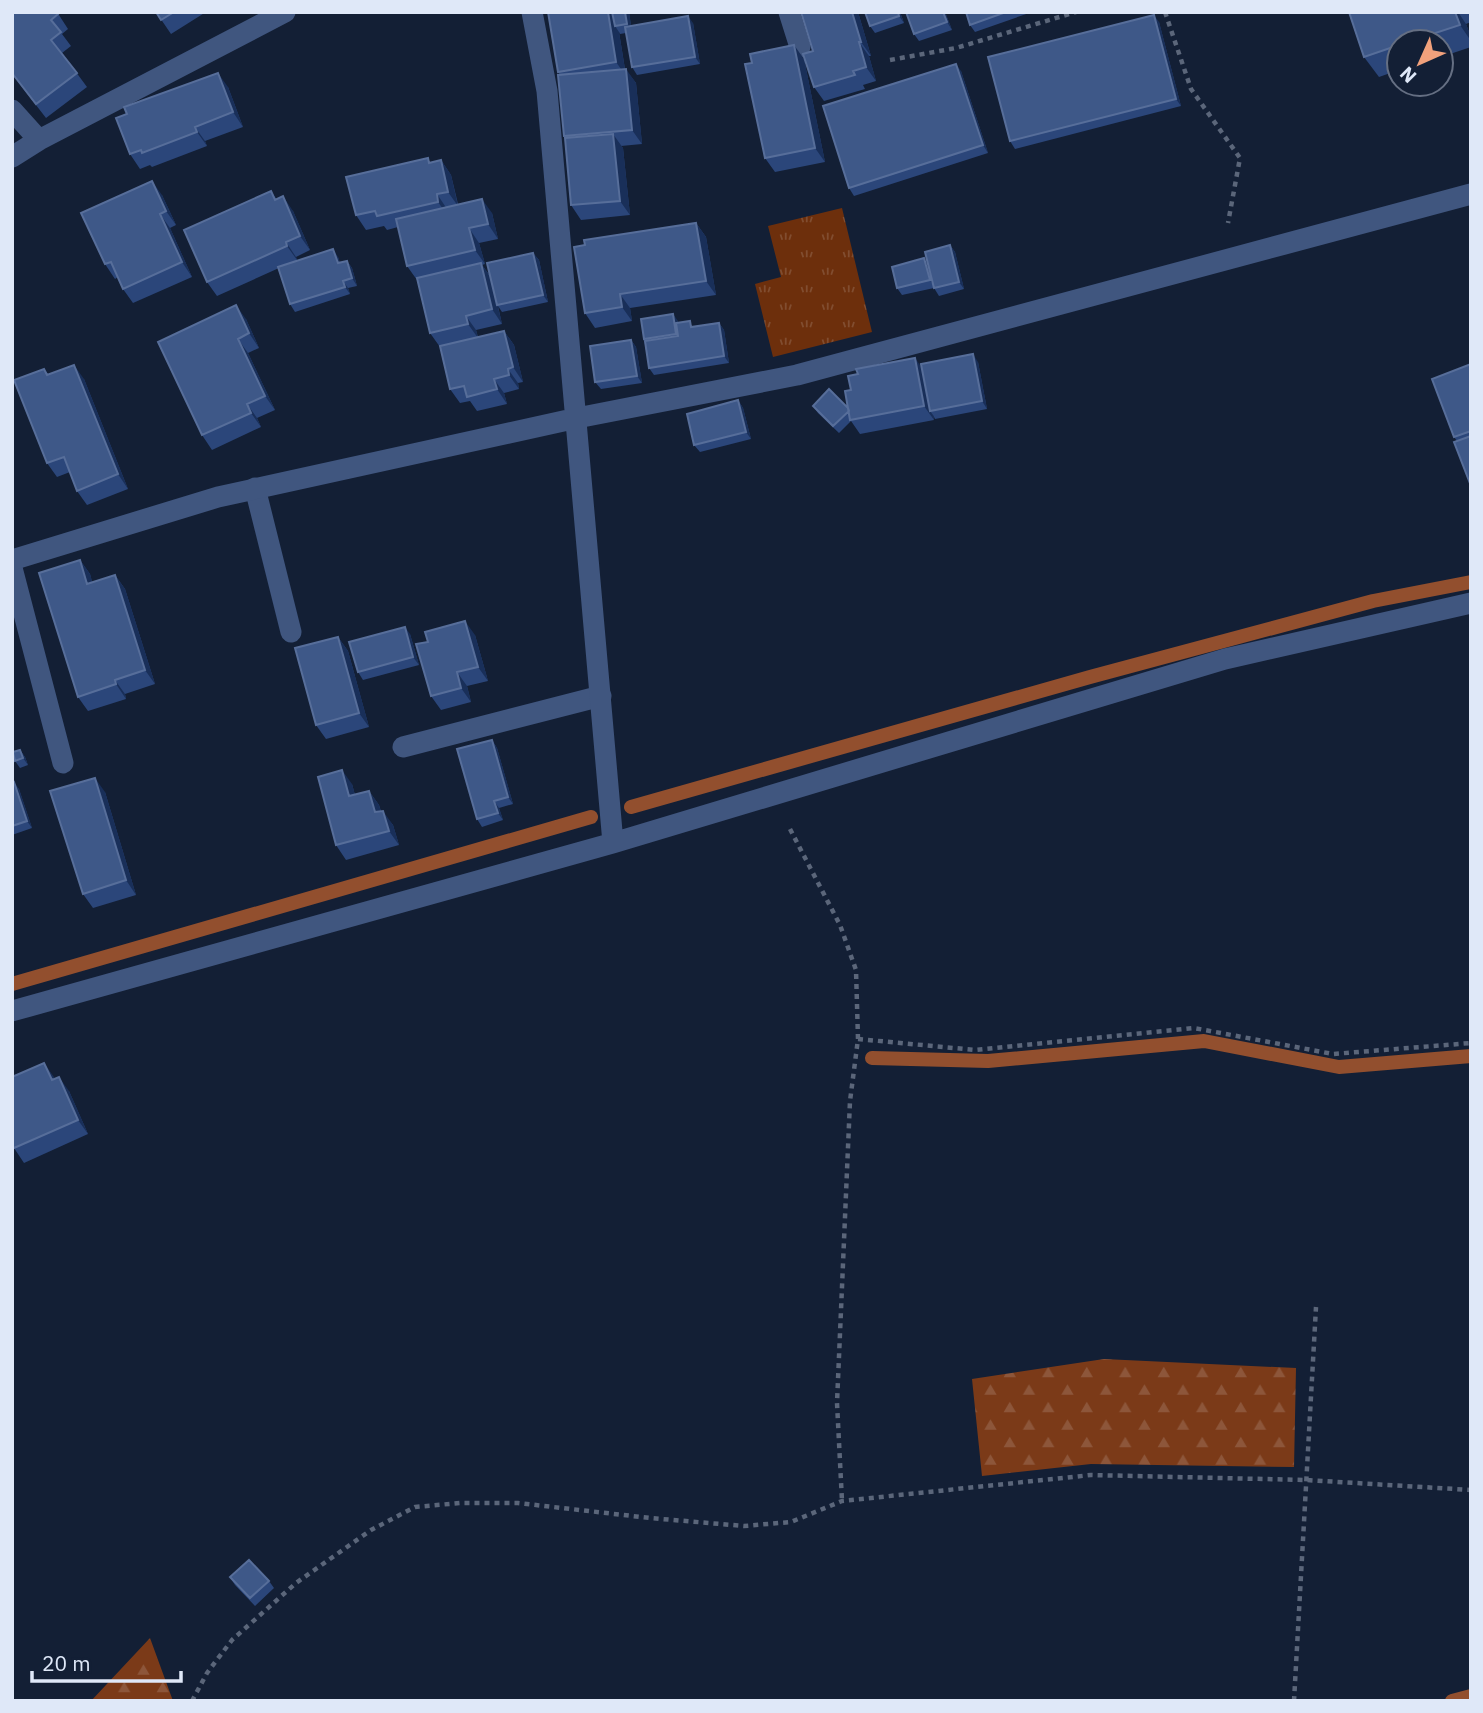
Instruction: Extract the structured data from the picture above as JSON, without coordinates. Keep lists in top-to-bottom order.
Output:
{
  "scale_bar": "20 m",
  "north": "bottom left"
}
